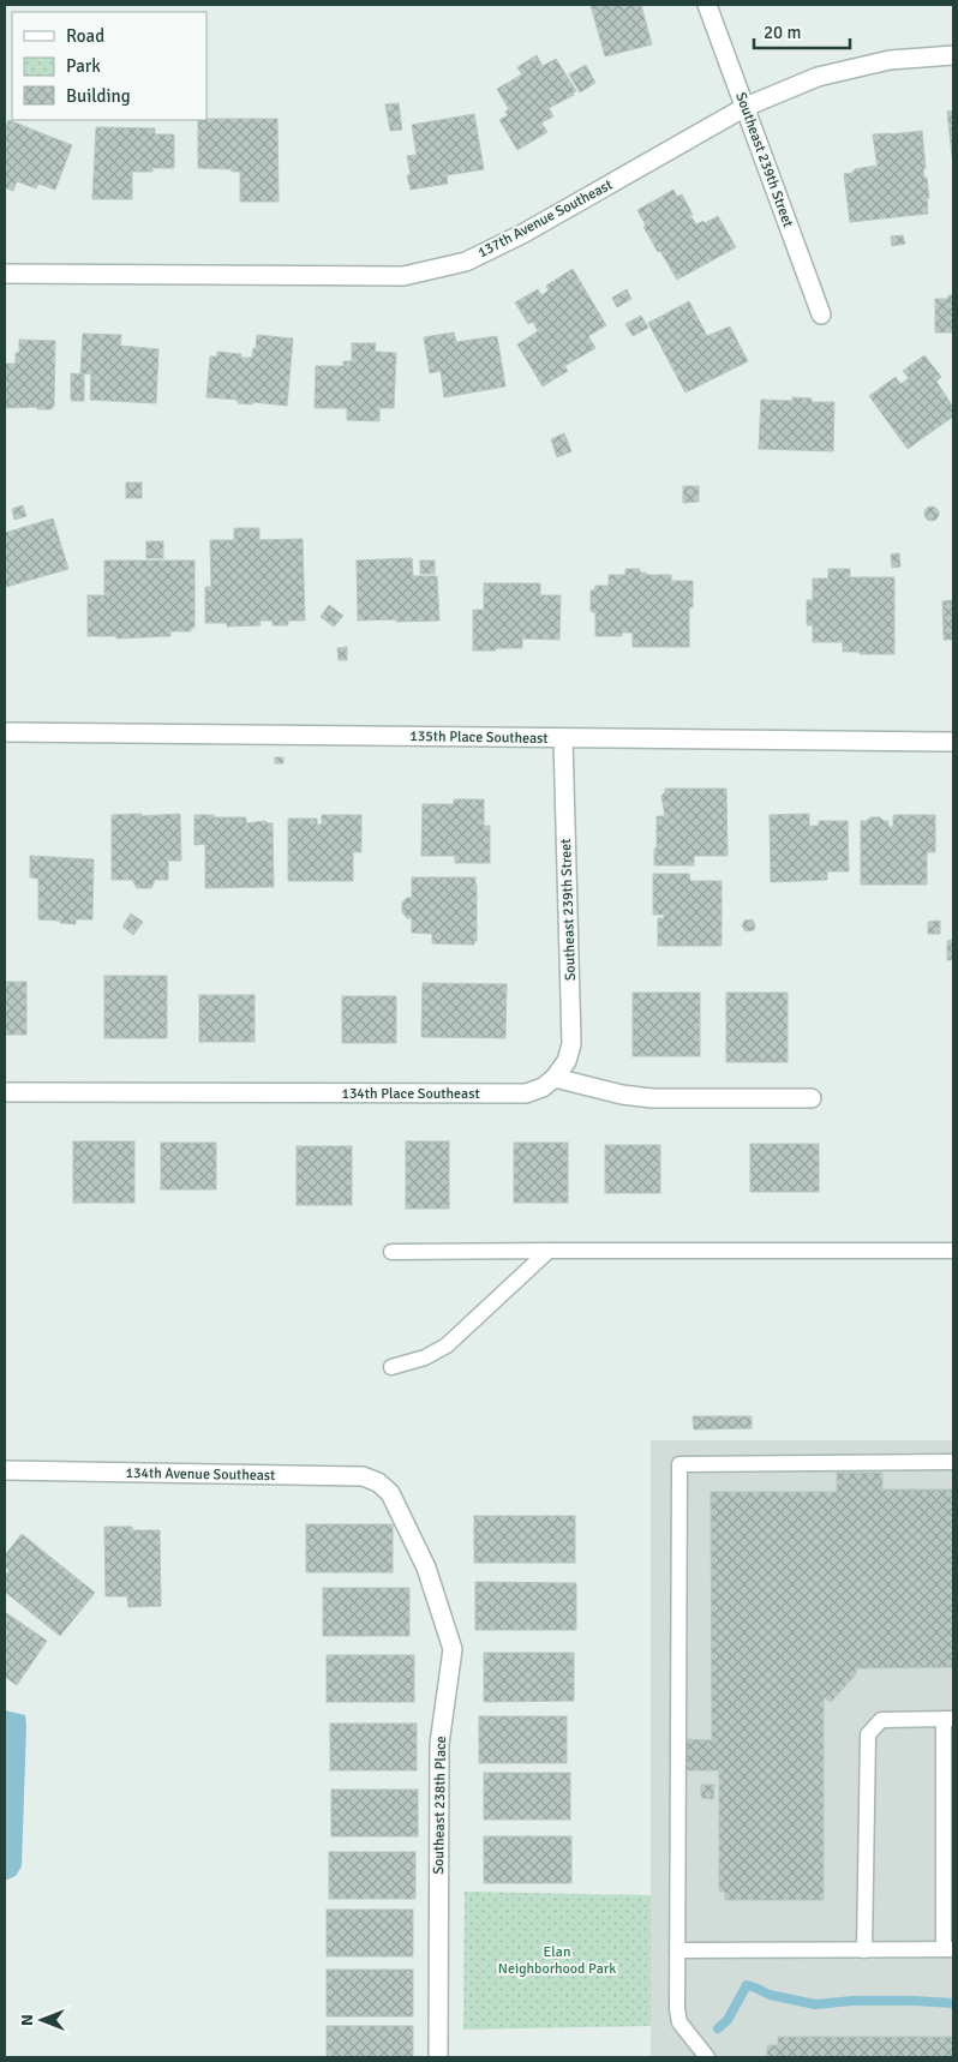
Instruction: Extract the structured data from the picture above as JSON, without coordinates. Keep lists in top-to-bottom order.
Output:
{
  "streets": {
    "street": [
      "Southeast 239th Street",
      "137th Avenue Southeast",
      "135th Place Southeast",
      "134th Place Southeast",
      "134th Avenue Southeast",
      "Southeast 238th Place"
    ]
  },
  "crossings": [
    ["Southeast 239th Street", "137th Avenue Southeast"],
    ["Southeast 239th Street", "135th Place Southeast"],
    ["Southeast 239th Street", "134th Place Southeast"],
    ["134th Avenue Southeast", "Southeast 238th Place"]
  ],
  "parks": ["Elan Neighborhood Park"],
  "legend": ["Road", "Park", "Building"],
  "scale_bar": "20 m",
  "north": "left"
}
